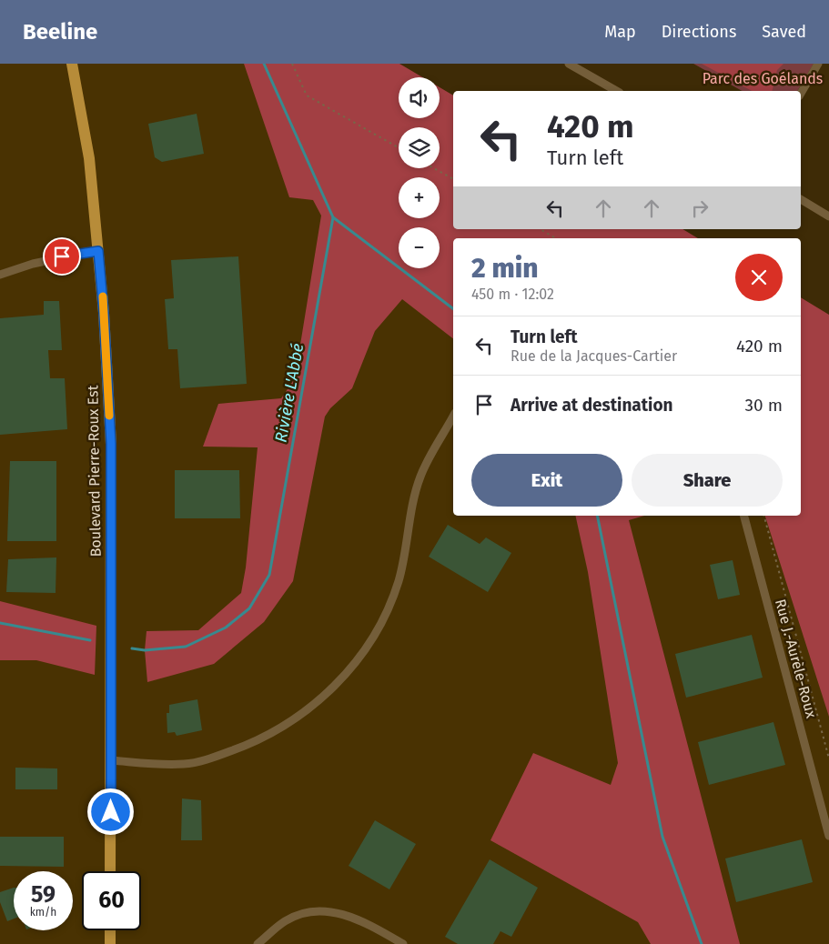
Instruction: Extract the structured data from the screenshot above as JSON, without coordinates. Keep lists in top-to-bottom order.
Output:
{
  "streets": {
    "main road": ["Boulevard Pierre-Roux Est"],
    "street": ["Rue J.-Aurèle-Roux"]
  },
  "water": ["Rivière L'Abbé"],
  "parks": ["Parc des Goélands"],
  "page": {
    "header": "Beeline",
    "nav": ["Map", "Directions", "Saved"],
    "map_buttons": ["+", "−"],
    "turn": ["420 m", "Turn left"],
    "heading": ["2 min", "450 m · 12:02"],
    "list": [
      {
        "name": "Turn left",
        "note": "Rue de la Jacques-Cartier",
        "value": "420 m"
      },
      {
        "name": "Arrive at destination",
        "value": "30 m"
      }
    ],
    "buttons": ["Exit", "Share"],
    "speed": "59 km/h",
    "limit": "60"
  }
}
